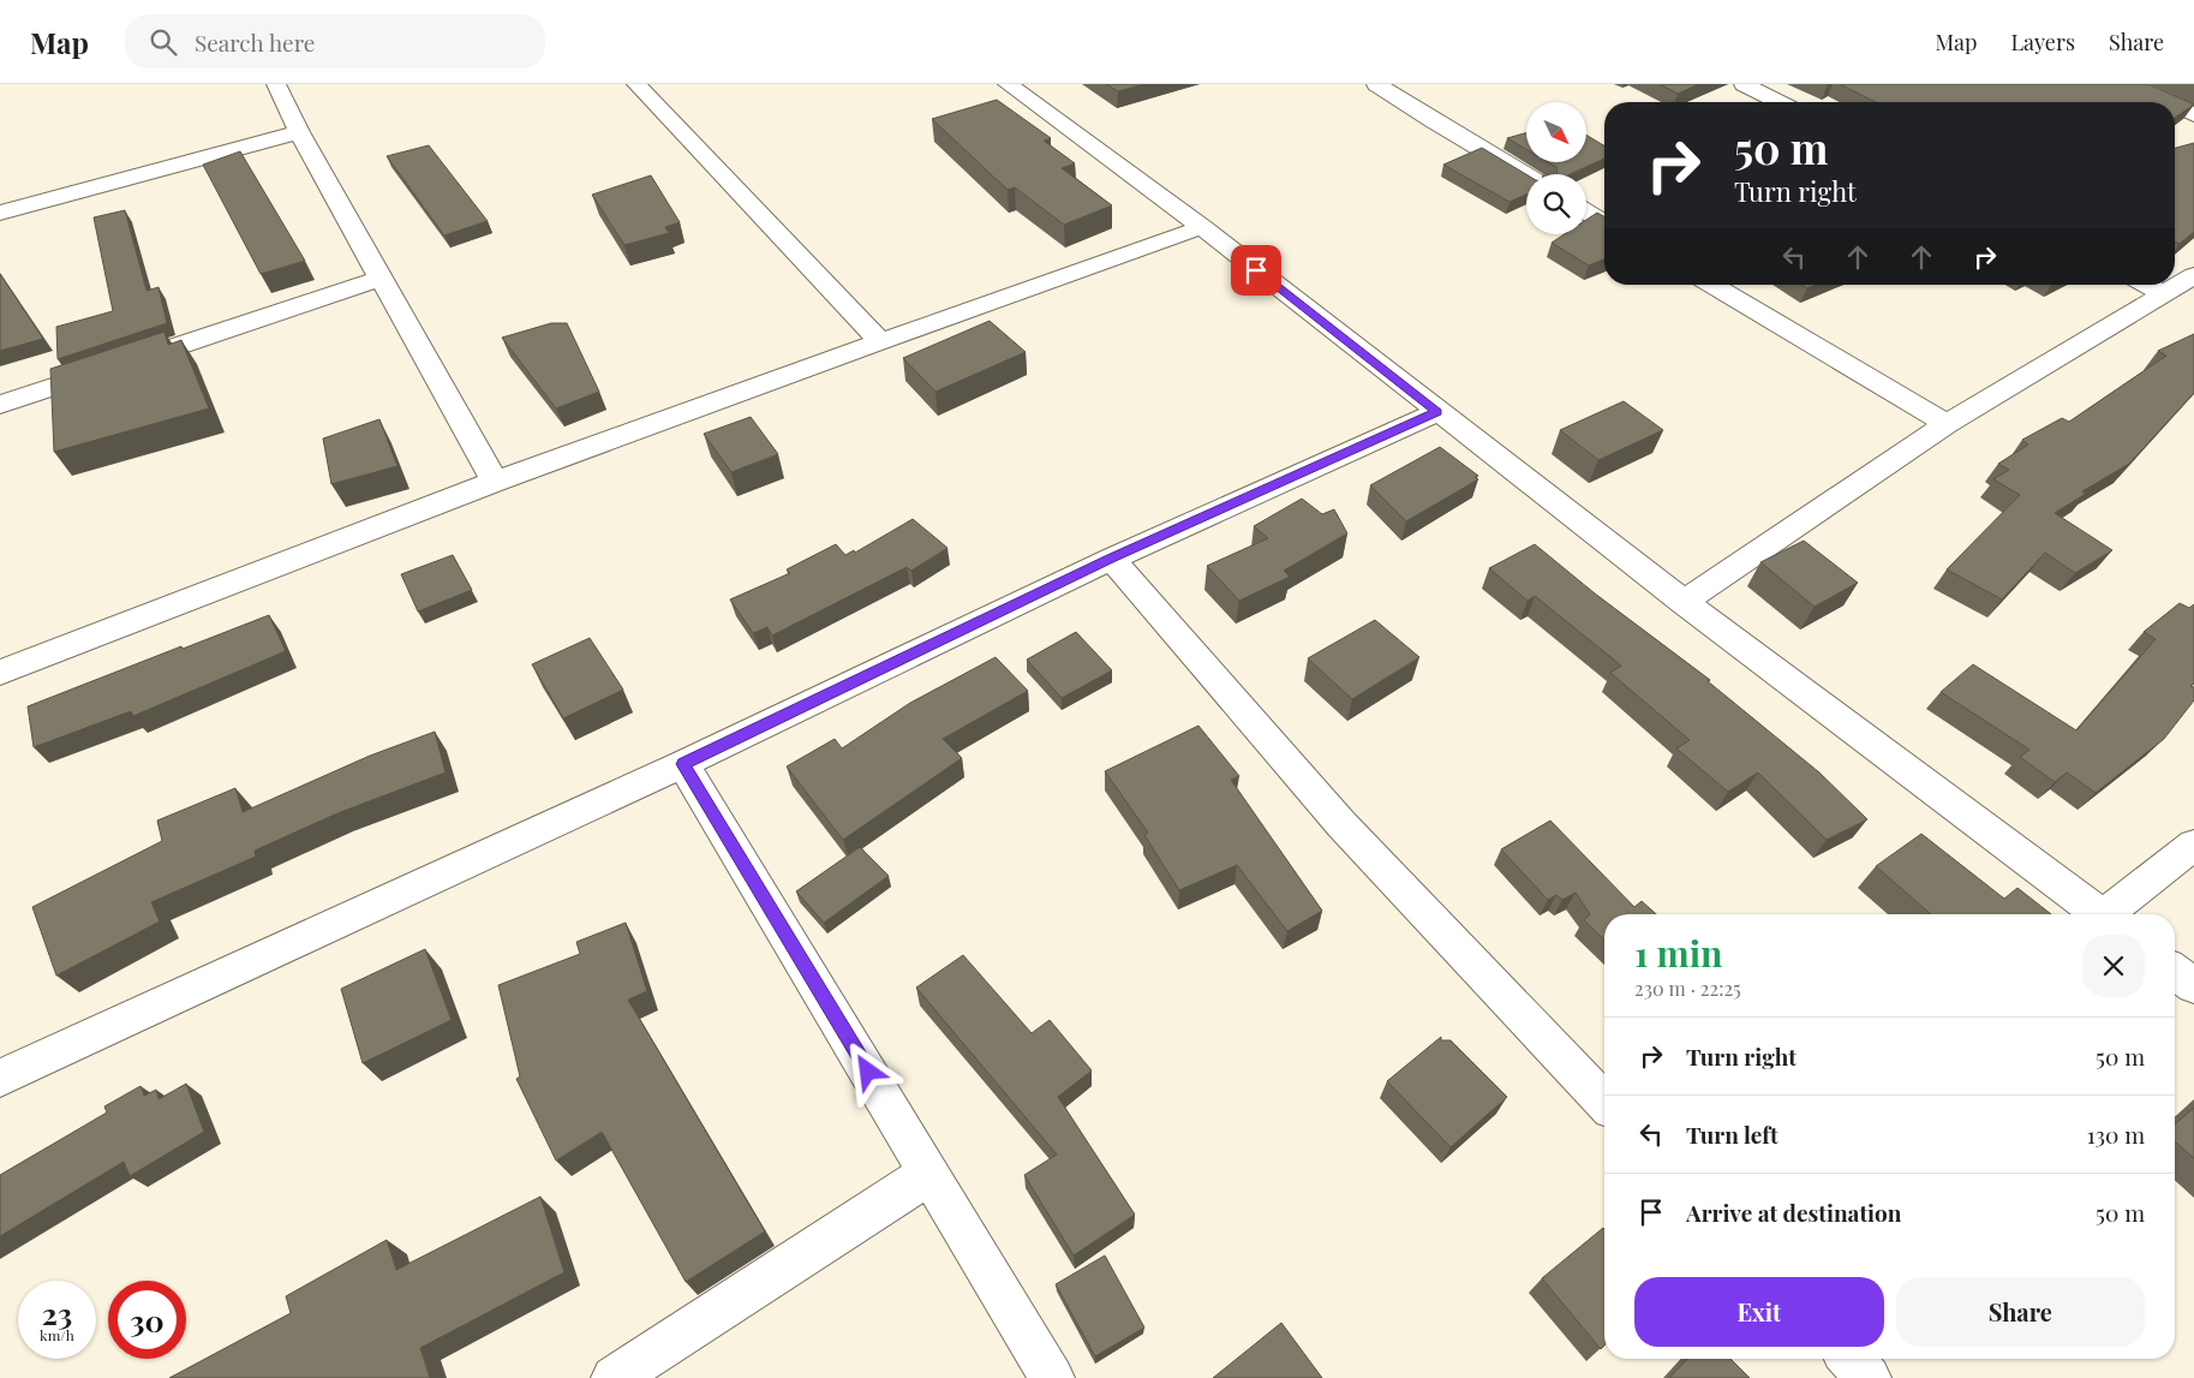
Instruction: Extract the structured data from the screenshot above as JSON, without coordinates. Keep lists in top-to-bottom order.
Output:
{
  "north": "bottom right",
  "page": {
    "header": "Map",
    "search": "Search here",
    "nav": ["Map", "Layers", "Share"],
    "turn": ["50 m", "Turn right"],
    "heading": ["1 min", "230 m · 22:25"],
    "list": [
      {
        "name": "Turn right",
        "value": "50 m"
      },
      {
        "name": "Turn left",
        "value": "130 m"
      },
      {
        "name": "Arrive at destination",
        "value": "50 m"
      }
    ],
    "buttons": ["Exit", "Share"],
    "speed": "23 km/h",
    "limit": "30"
  }
}
